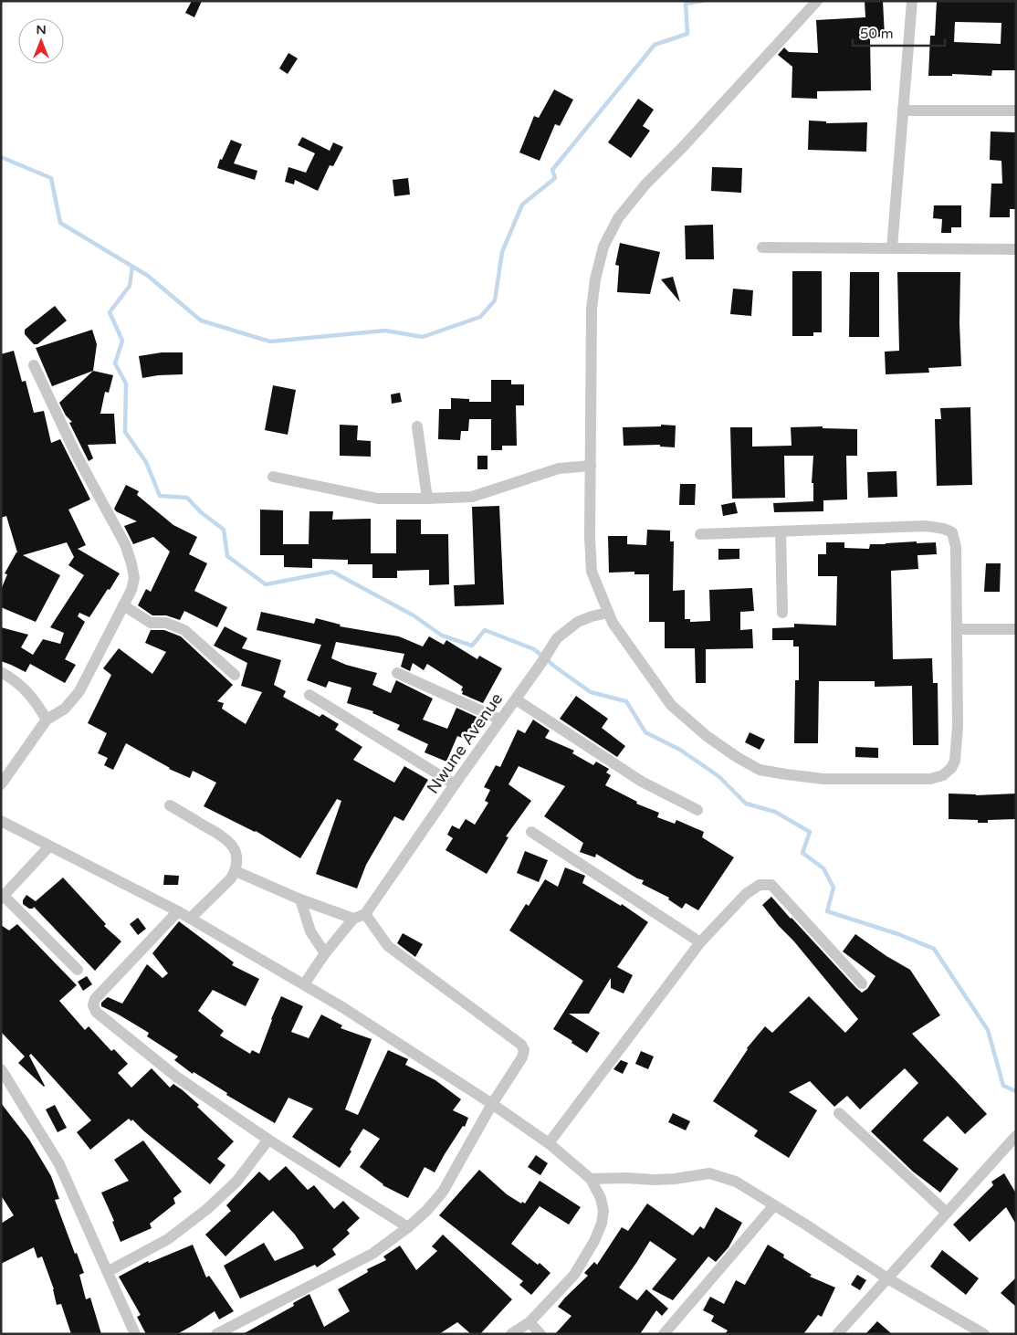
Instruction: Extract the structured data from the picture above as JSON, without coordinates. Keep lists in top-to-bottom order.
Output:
{
  "streets": {
    "street": ["Nwune Avenue"]
  },
  "scale_bar": "50 m",
  "north": "top"
}
